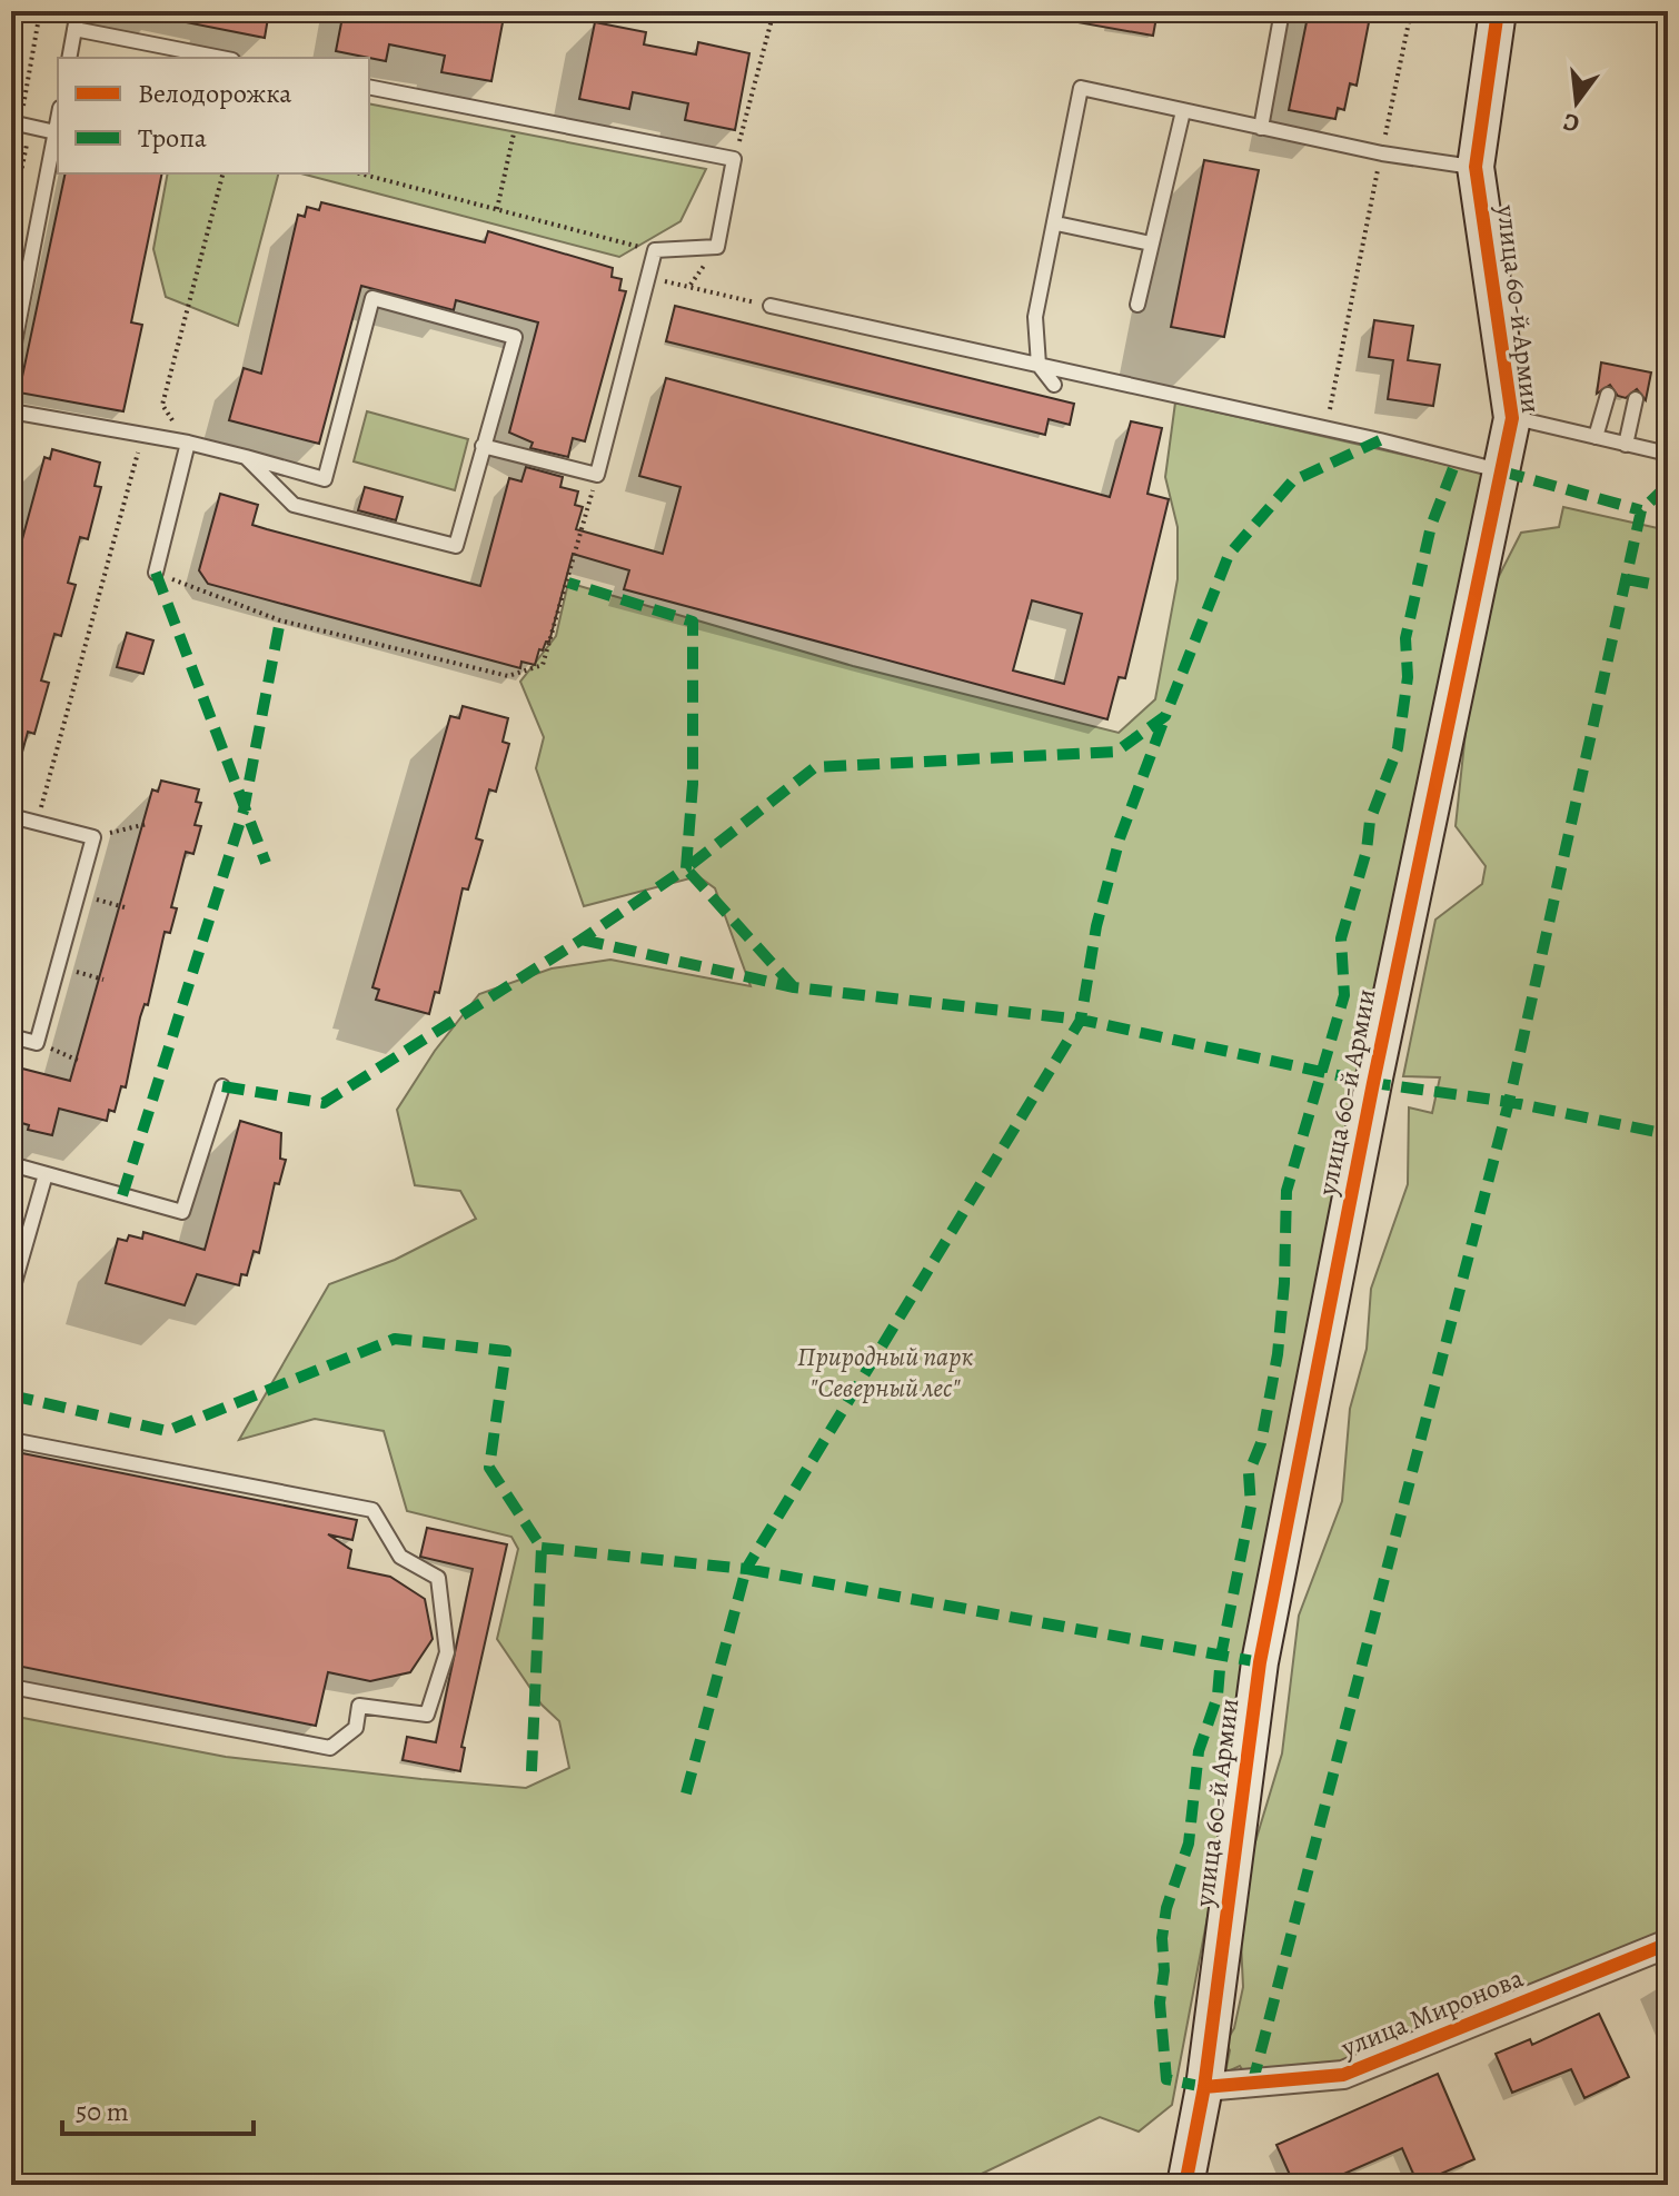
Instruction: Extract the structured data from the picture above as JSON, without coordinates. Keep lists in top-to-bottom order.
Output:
{
  "streets": {
    "street": ["улица 60-й Армии", "улица Миронова"]
  },
  "crossings": [
    ["улица 60-й Армии", "улица Миронова"]
  ],
  "parks": ["Природный парк \"Северный лес\""],
  "legend": ["Велодорожка", "Тропа"],
  "scale_bar": "50 m",
  "north": "bottom"
}
